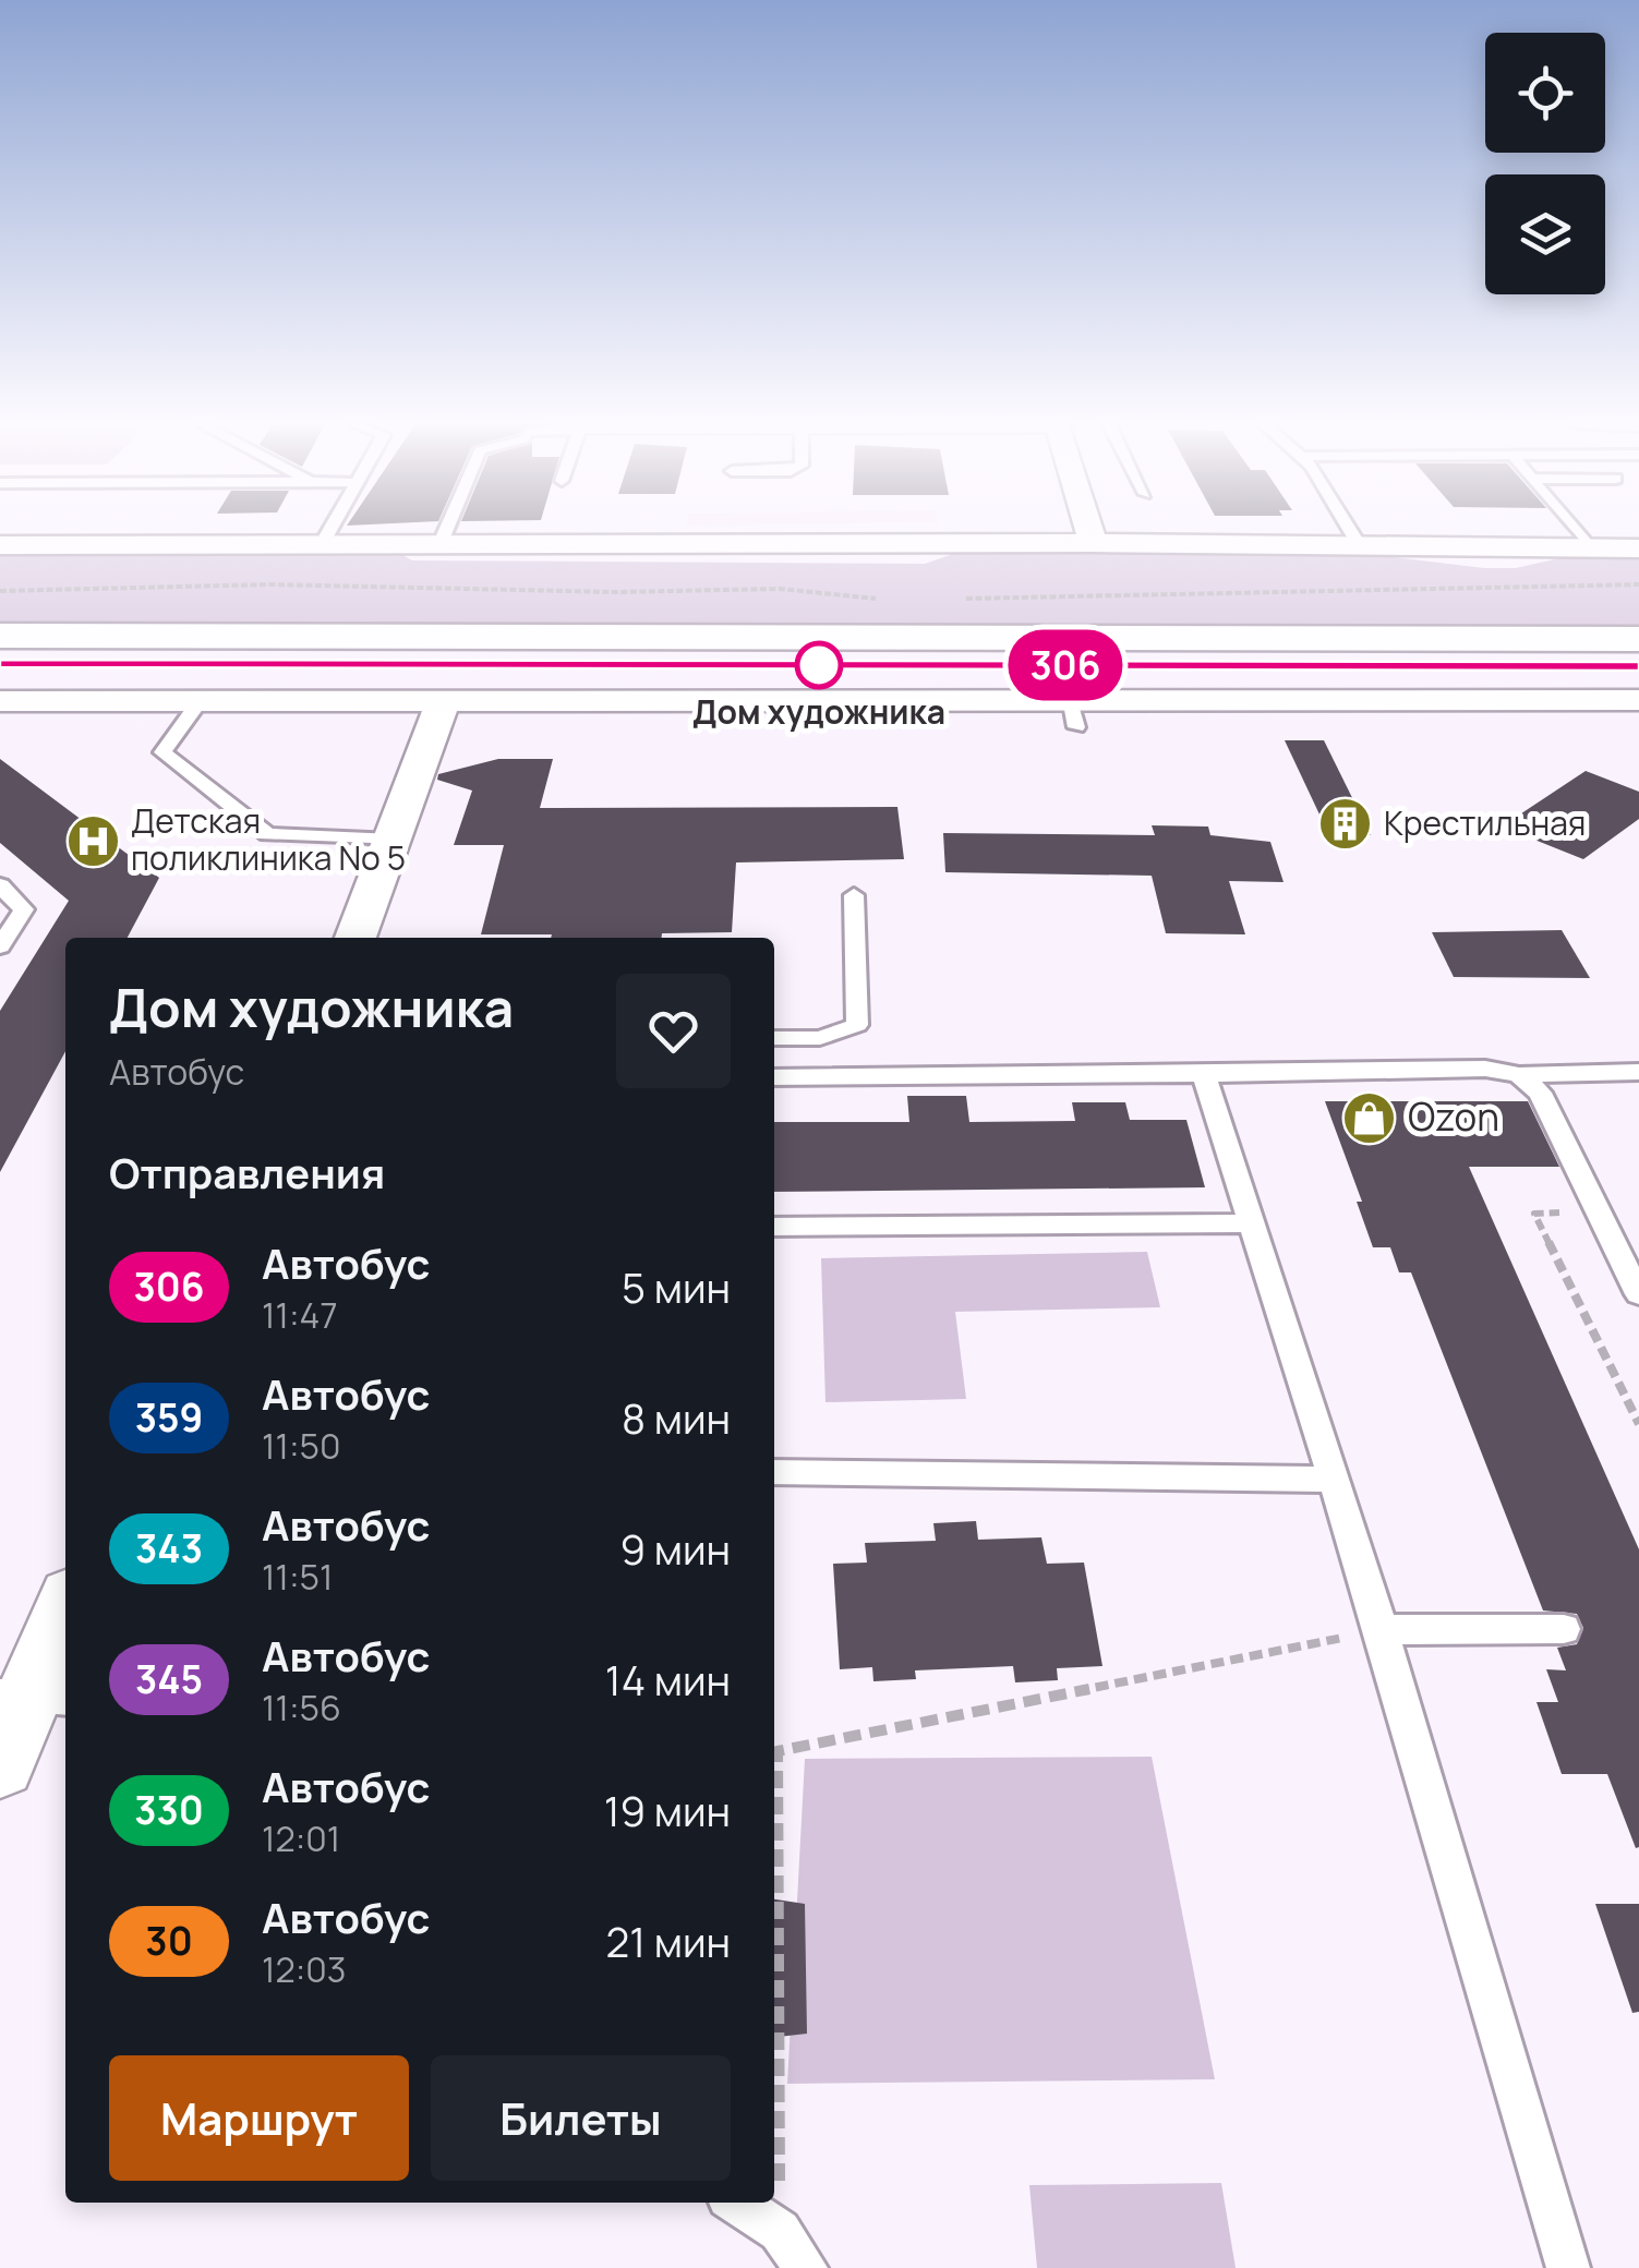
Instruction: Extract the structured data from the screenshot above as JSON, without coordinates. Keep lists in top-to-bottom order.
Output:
{
  "places": {
    "other": ["Дом художника"],
    "building": ["Крестильная"],
    "hospital": ["Детская поликлиника No 5"],
    "shop": ["Ozon"]
  },
  "lines": ["bus line 306"],
  "page": {
    "on_map": "306",
    "heading": [
      ["Дом художника", "Автобус"],
      "Отправления"
    ],
    "list": [
      {
        "mark": "306",
        "name": "Автобус",
        "note": "11:47",
        "value": "5 мин"
      },
      {
        "mark": "359",
        "name": "Автобус",
        "note": "11:50",
        "value": "8 мин"
      },
      {
        "mark": "343",
        "name": "Автобус",
        "note": "11:51",
        "value": "9 мин"
      },
      {
        "mark": "345",
        "name": "Автобус",
        "note": "11:56",
        "value": "14 мин"
      },
      {
        "mark": "330",
        "name": "Автобус",
        "note": "12:01",
        "value": "19 мин"
      },
      {
        "mark": "30",
        "name": "Автобус",
        "note": "12:03",
        "value": "21 мин"
      }
    ],
    "buttons": ["Маршрут", "Билеты"]
  }
}
